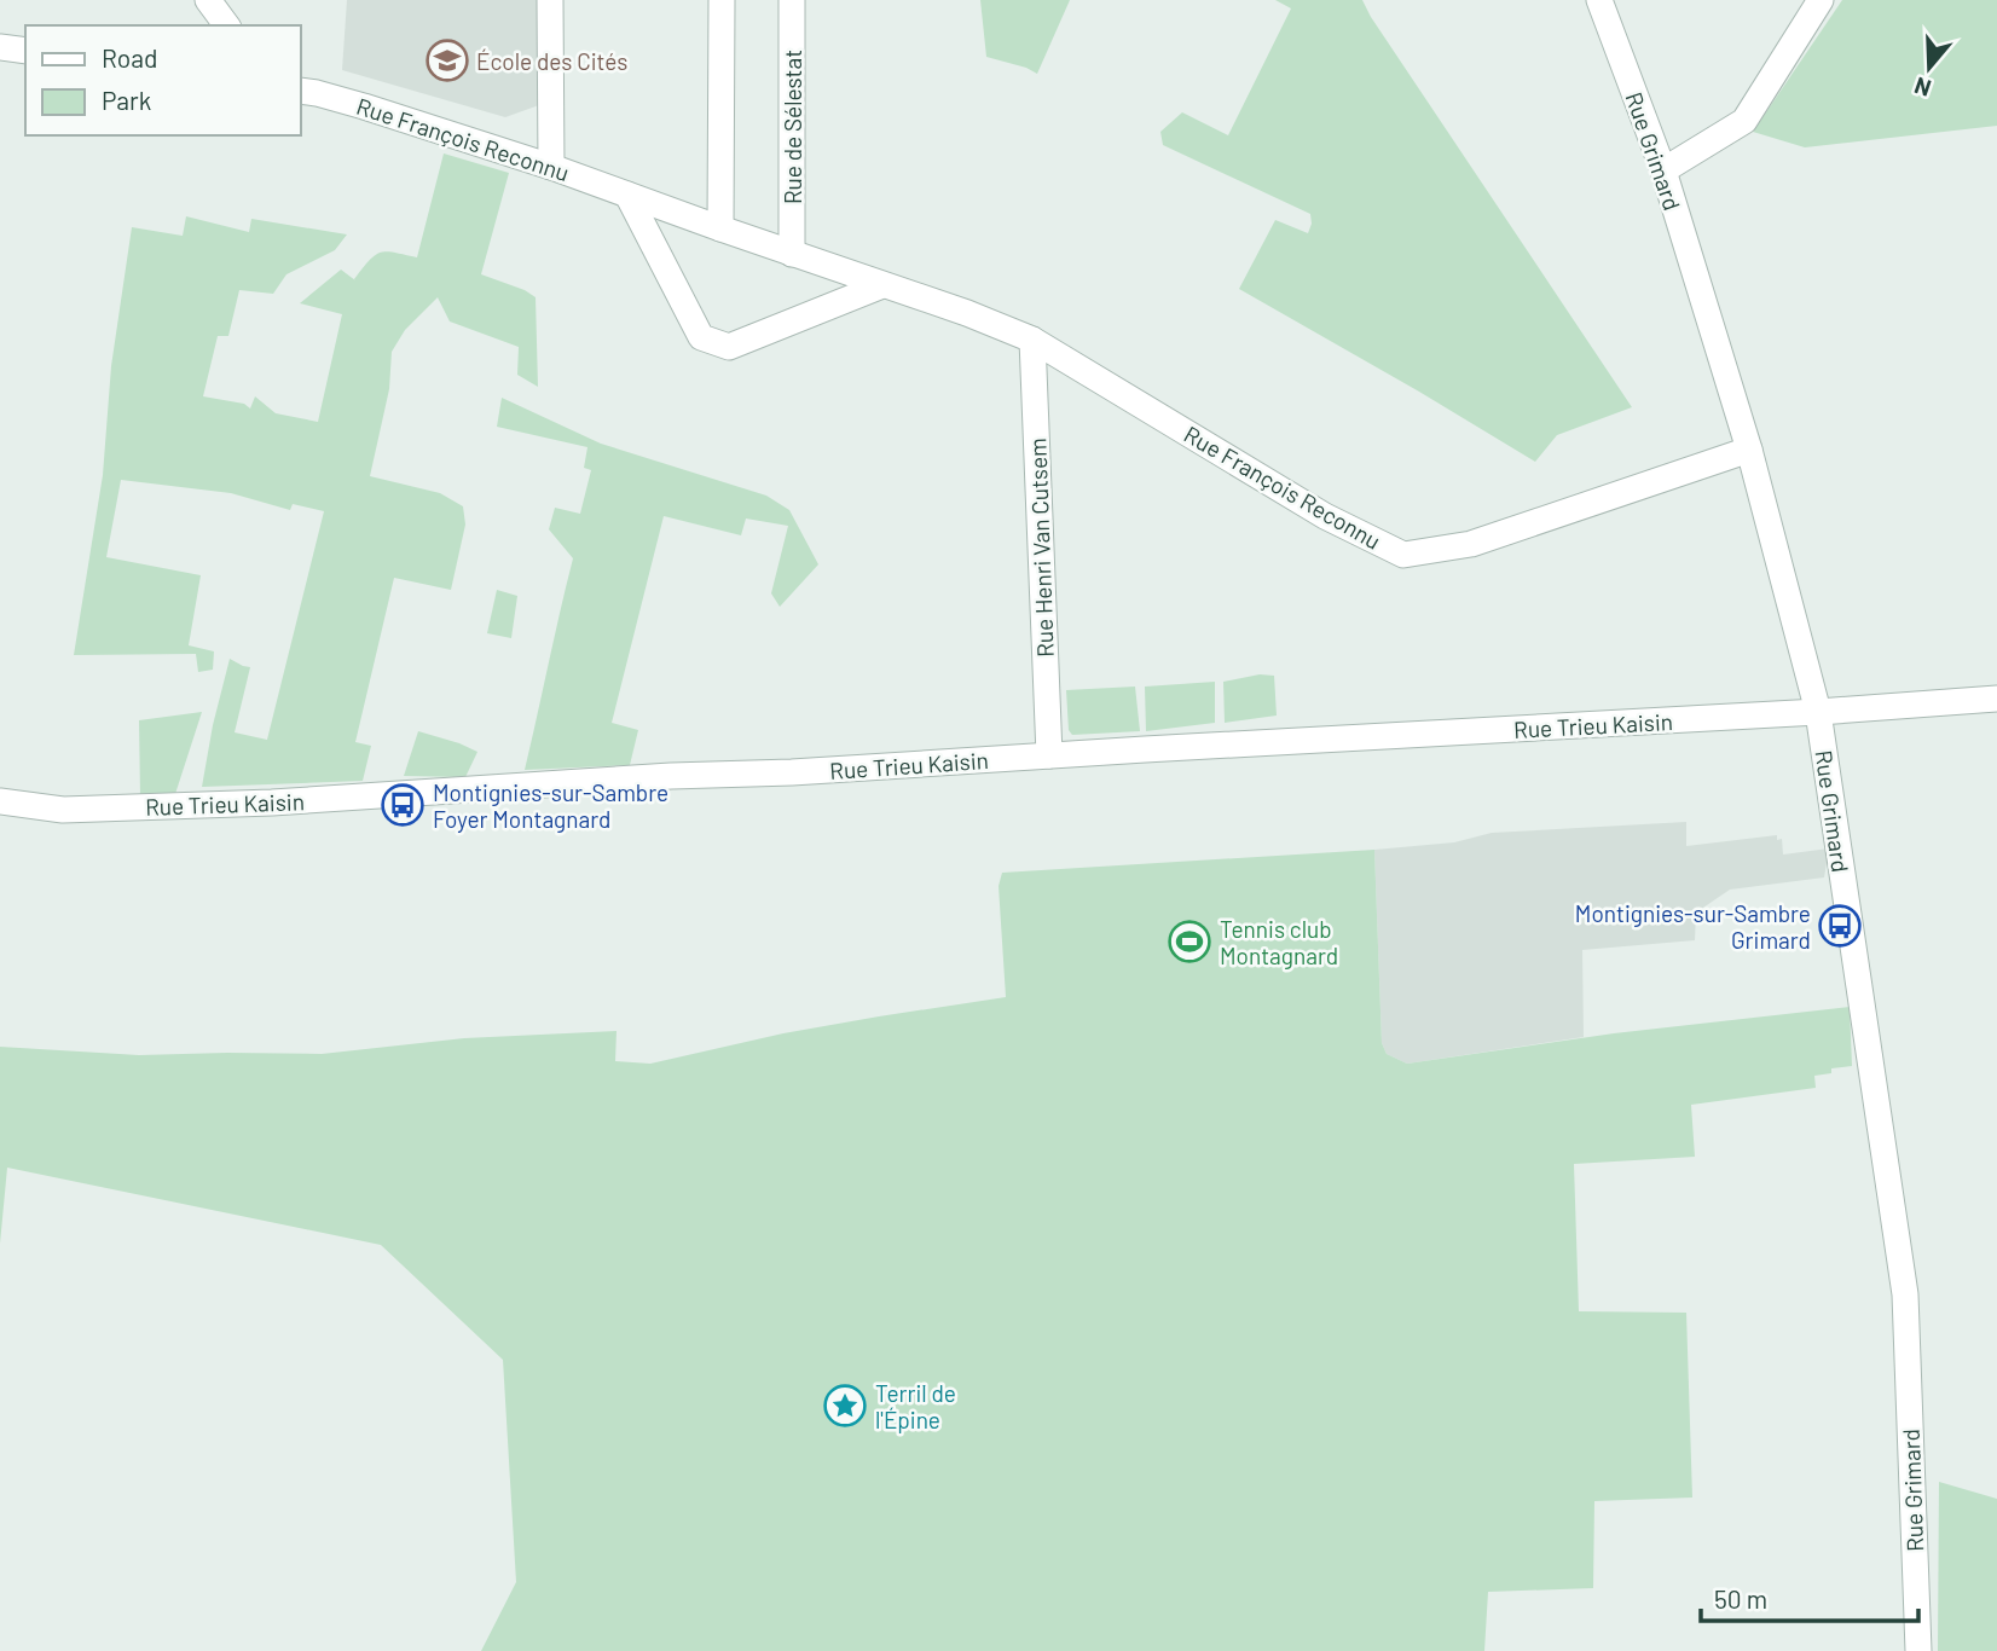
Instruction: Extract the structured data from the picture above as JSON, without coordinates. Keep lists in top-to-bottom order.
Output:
{
  "streets": {
    "street": [
      "Rue de Sélestat",
      "Rue François Reconnu",
      "Rue Grimard",
      "Rue Henri Van Cutsem",
      "Rue Trieu Kaisin"
    ]
  },
  "crossings": [
    ["Rue de Sélestat", "Rue François Reconnu"],
    ["Rue François Reconnu", "Rue Grimard"],
    ["Rue François Reconnu", "Rue Henri Van Cutsem"],
    ["Rue Grimard", "Rue Trieu Kaisin"],
    ["Rue Henri Van Cutsem", "Rue Trieu Kaisin"]
  ],
  "places": {
    "school or university": ["École des Cités"],
    "bus stop": ["Montignies-sur-Sambre Foyer Montagnard", "Montignies-sur-Sambre Grimard"],
    "sports": ["Tennis club Montagnard"],
    "place": ["Terril de l'Épine"]
  },
  "legend": ["Road", "Park"],
  "scale_bar": "50 m",
  "north": "bottom"
}
